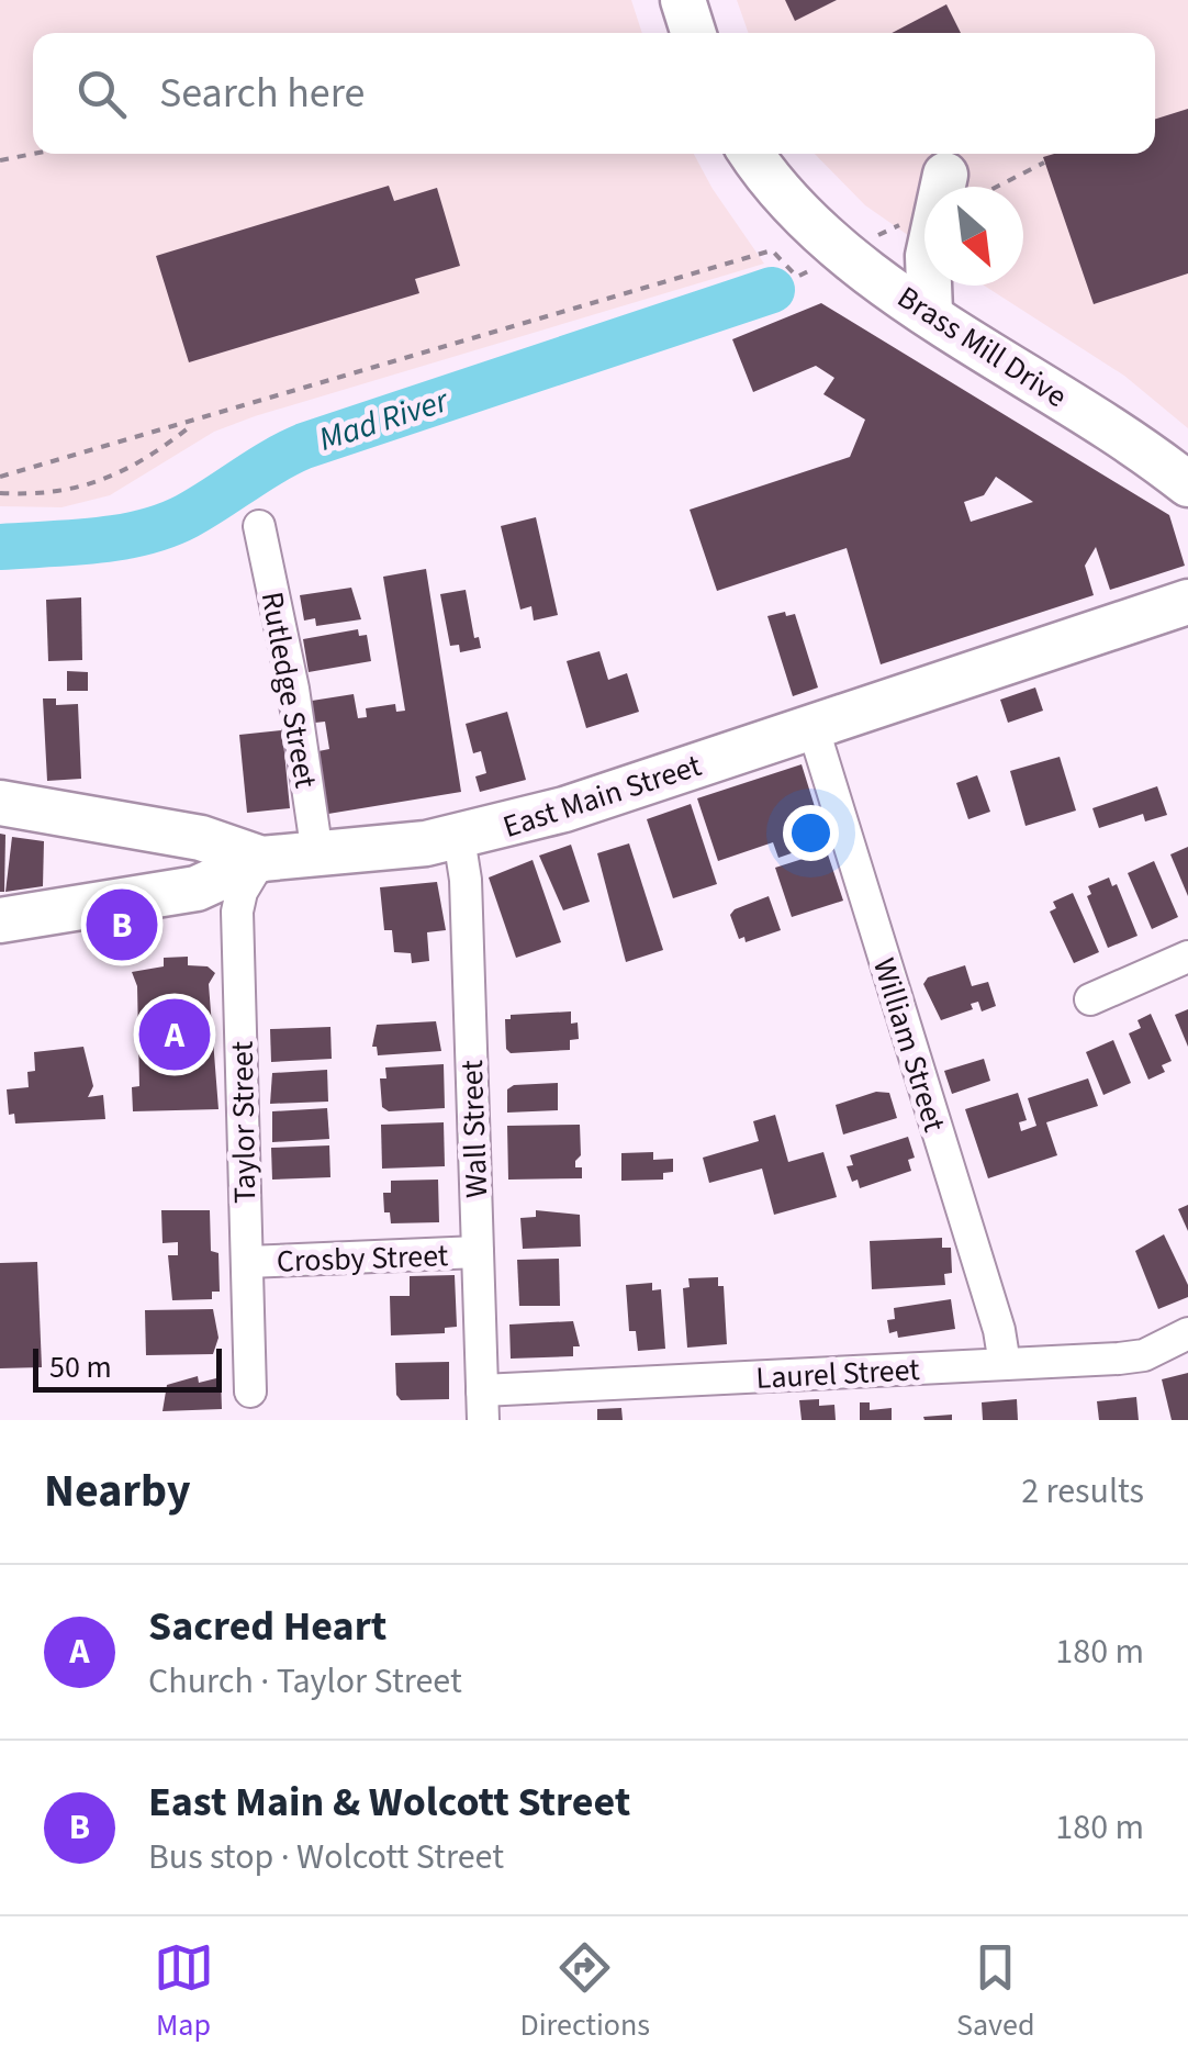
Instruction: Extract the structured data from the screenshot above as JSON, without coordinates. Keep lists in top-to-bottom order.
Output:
{
  "streets": {
    "main road": ["Brass Mill Drive", "East Main Street"],
    "street": [
      "Rutledge Street",
      "William Street",
      "Taylor Street",
      "Wall Street",
      "Crosby Street",
      "Laurel Street"
    ]
  },
  "crossings": [
    ["Rutledge Street", "East Main Street"],
    ["East Main Street", "William Street"],
    ["East Main Street", "Taylor Street"],
    ["East Main Street", "Wall Street"],
    ["William Street", "Laurel Street"],
    ["Taylor Street", "Crosby Street"],
    ["Wall Street", "Crosby Street"],
    ["Wall Street", "Laurel Street"]
  ],
  "water": ["Mad River"],
  "scale_bar": "50 m",
  "north": "bottom right",
  "page": {
    "search": "Search here",
    "pins": ["B", "A"],
    "scale": "50 m",
    "heading": ["Nearby", "2 results"],
    "list": [
      {
        "mark": "A",
        "name": "Sacred Heart",
        "note": "Church · Taylor Street",
        "value": "180 m"
      },
      {
        "mark": "B",
        "name": "East Main & Wolcott Street",
        "note": "Bus stop · Wolcott Street",
        "value": "180 m"
      }
    ],
    "nav": ["Map", "Directions", "Saved"]
  }
}
